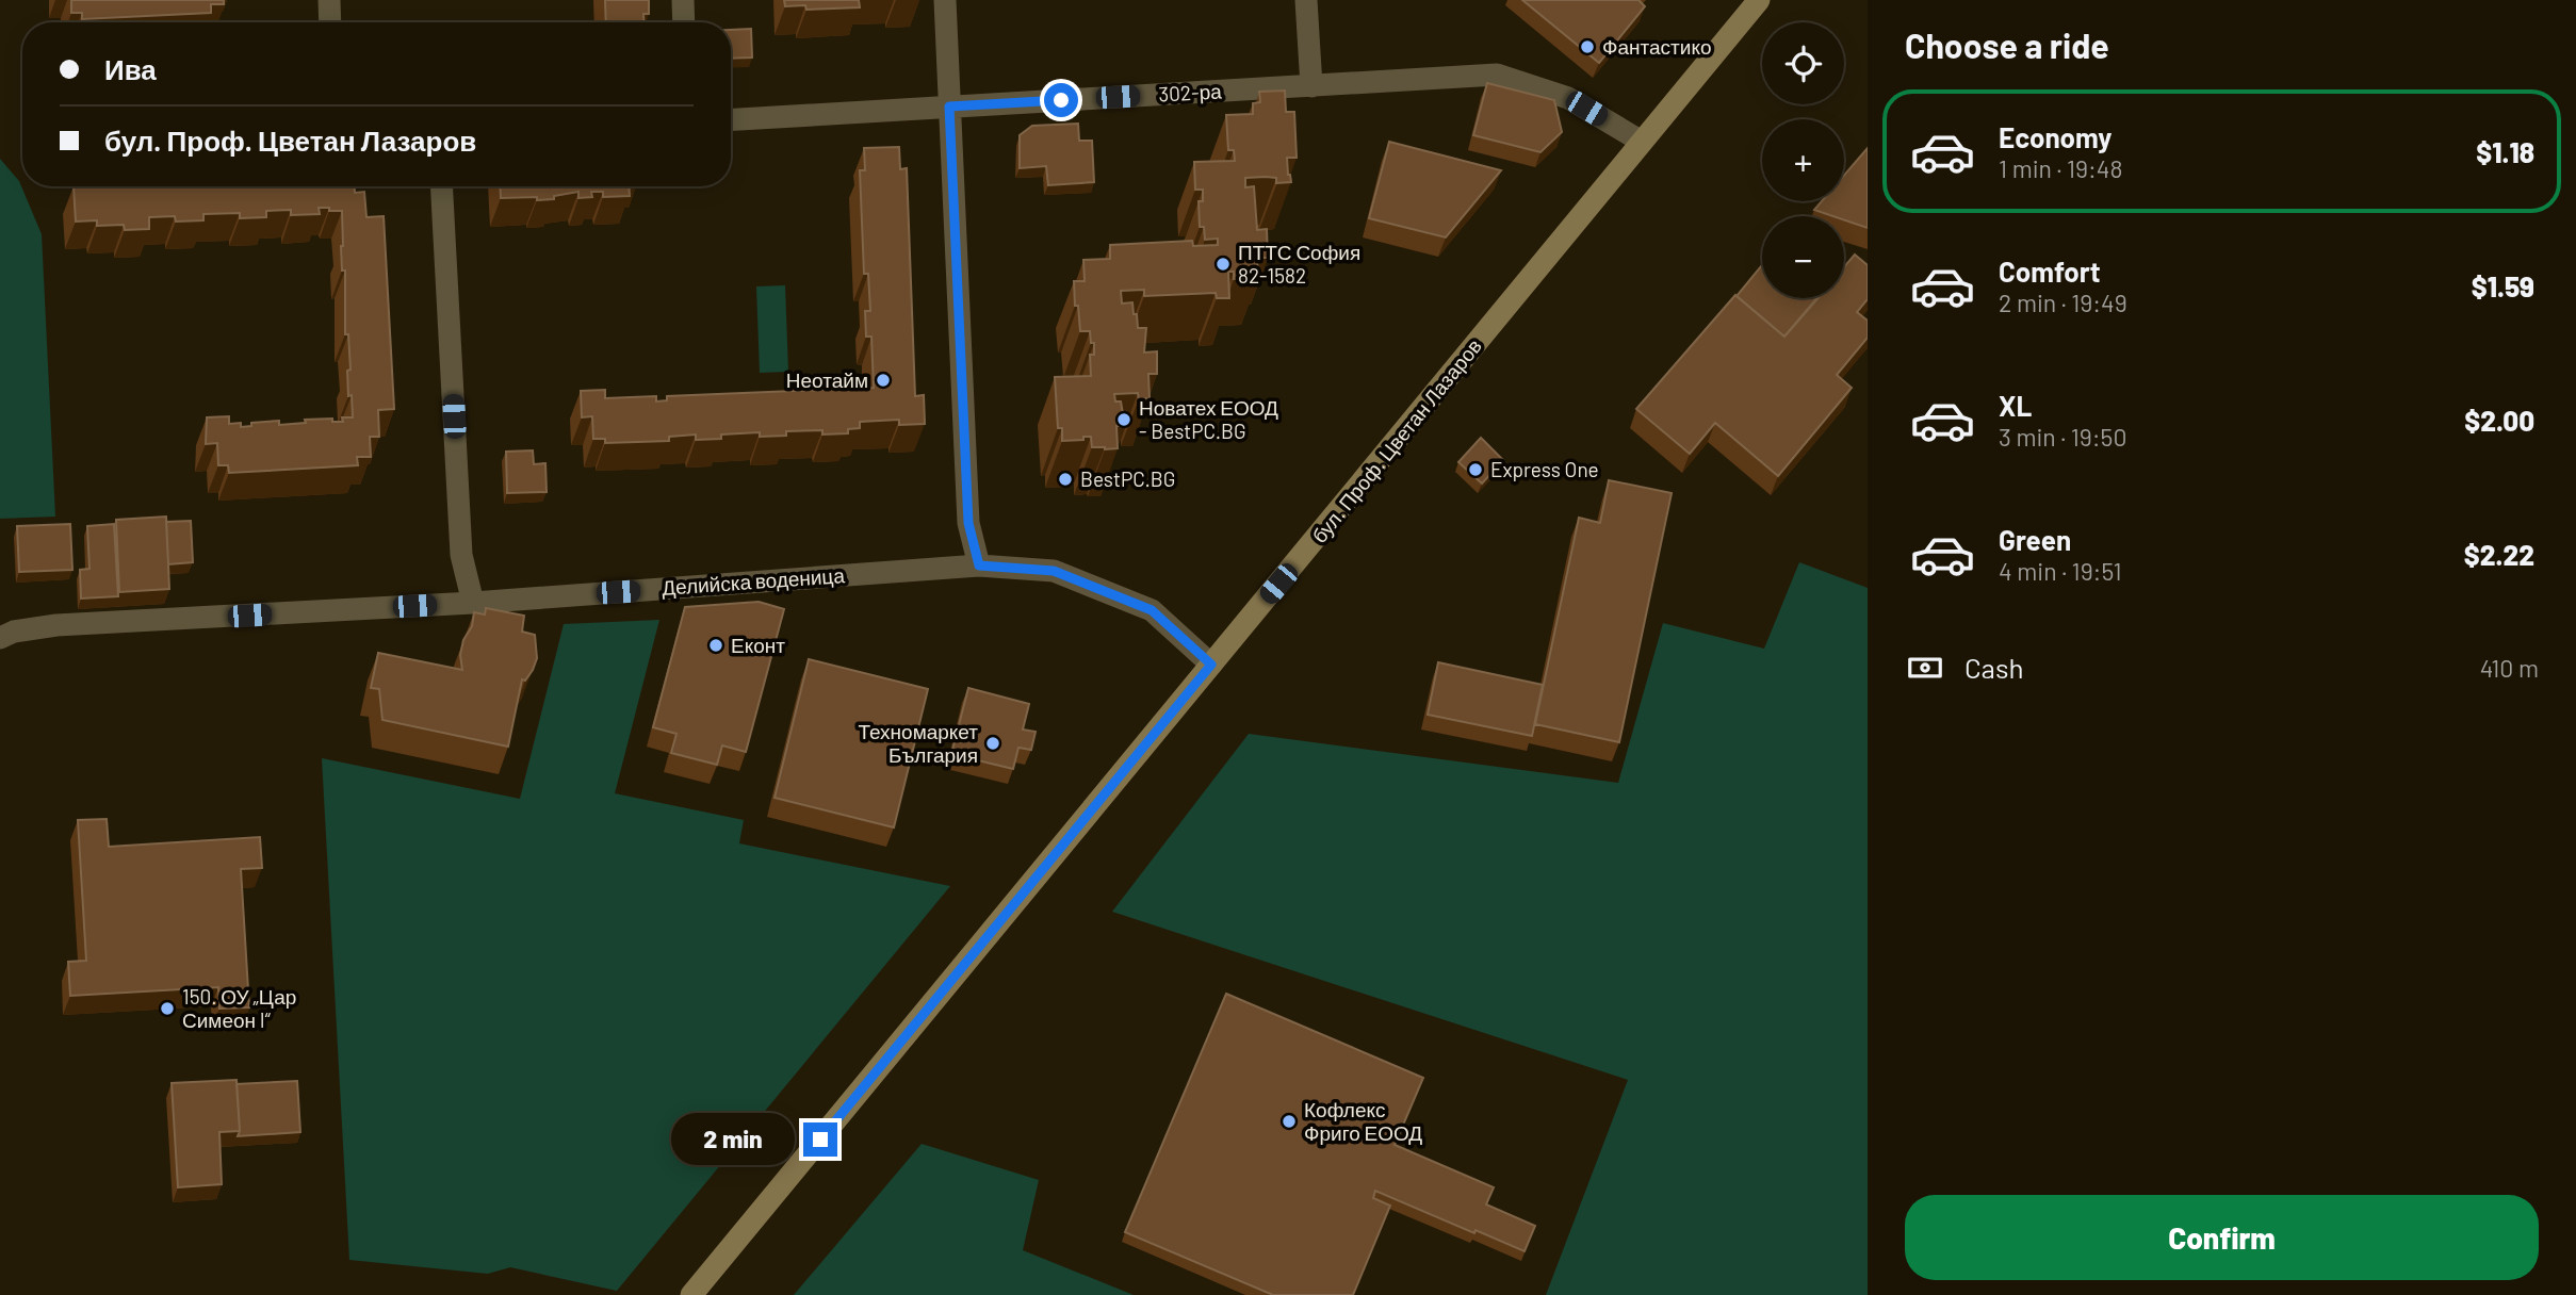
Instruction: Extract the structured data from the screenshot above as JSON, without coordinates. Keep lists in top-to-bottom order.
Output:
{
  "streets": {
    "main road": ["бул. Проф. Цветан Лазаров"],
    "street": ["302-ра", "Делийска воденица"]
  },
  "crossings": [
    ["302-ра", "бул. Проф. Цветан Лазаров"],
    ["бул. Проф. Цветан Лазаров", "Делийска воденица"]
  ],
  "places": [
    "Фантастико",
    "ПТТС София 82-1582",
    "Неотайм",
    "Новатех ЕООД - BestPC.BG",
    "Express One",
    "BestPC.BG",
    "Еконт",
    "Техномаркет България",
    "150. ОУ „Цар Симеон I“",
    "Кофлекс Фриго ЕООД"
  ],
  "page": {
    "heading": "Choose a ride",
    "map_buttons": ["+", "−"],
    "banner": ["Ива", "бул. Проф. Цветан Лазаров"],
    "list": [
      {
        "name": "Economy",
        "note": "1 min · 19:48",
        "value": "$1.18"
      },
      {
        "name": "Comfort",
        "note": "2 min · 19:49",
        "value": "$1.59"
      },
      {
        "name": "XL",
        "note": "3 min · 19:50",
        "value": "$2.00"
      },
      {
        "name": "Green",
        "note": "4 min · 19:51",
        "value": "$2.22"
      }
    ],
    "pay": ["Cash", "410 m"],
    "bubble": "2 min",
    "buttons": "Confirm"
  }
}
